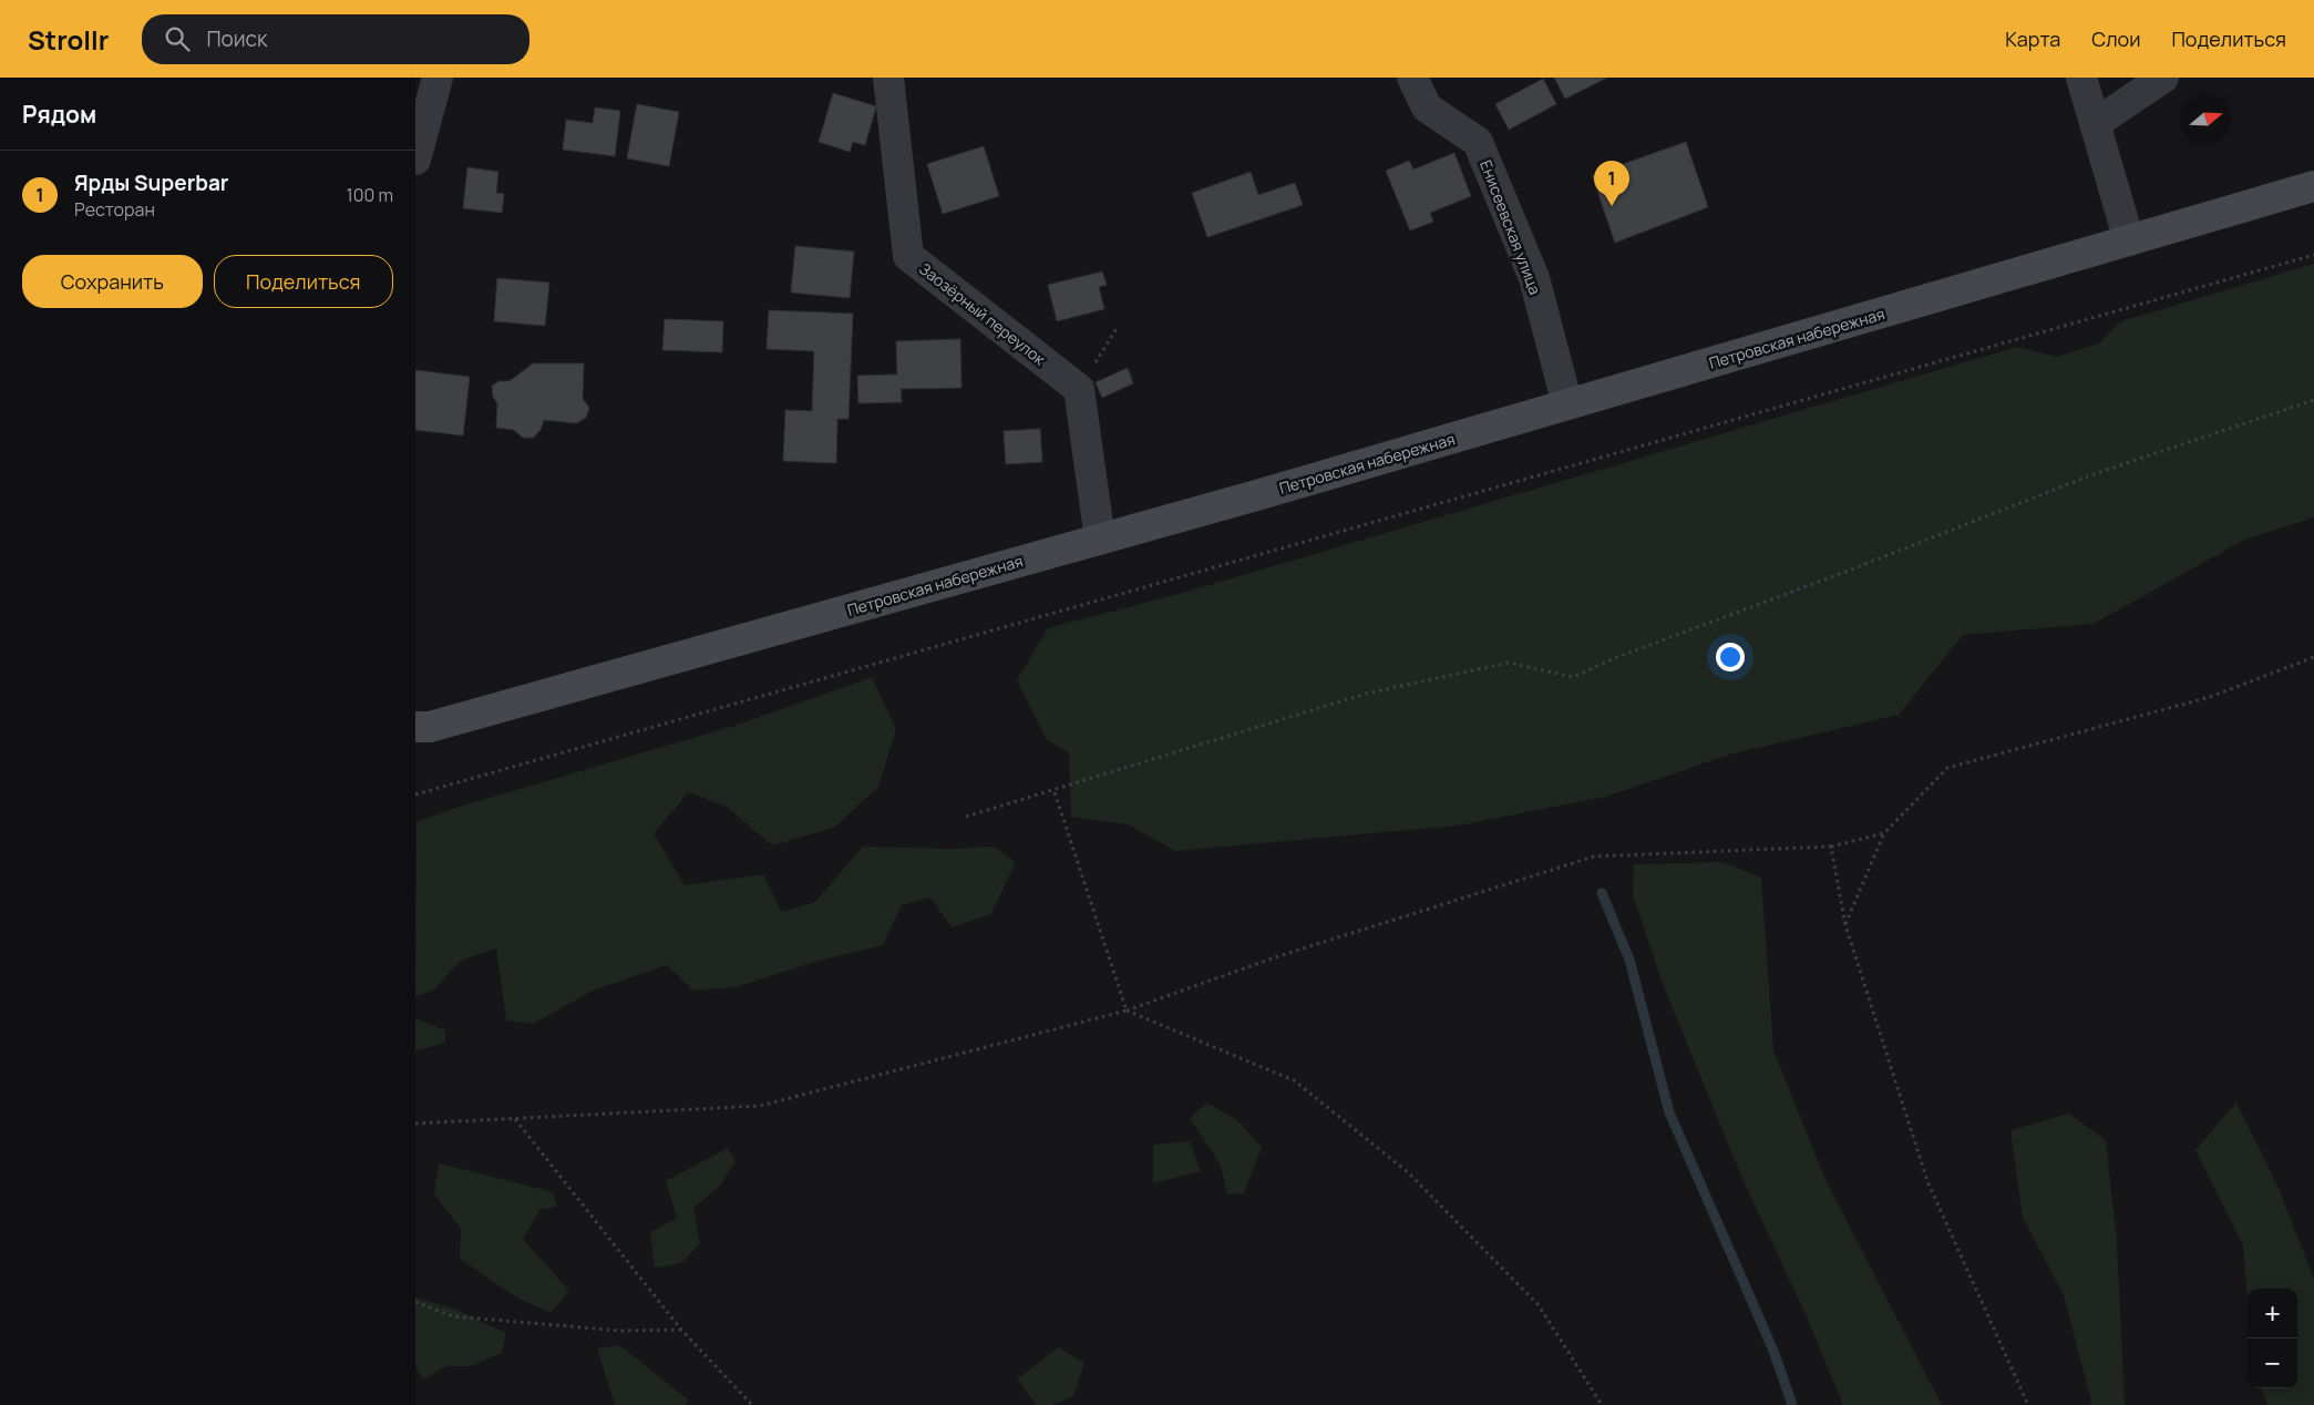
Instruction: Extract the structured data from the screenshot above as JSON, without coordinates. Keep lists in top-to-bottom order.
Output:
{
  "streets": {
    "main road": ["Петровская набережная"],
    "street": ["Енисеевская улица", "Заозёрный переулок"]
  },
  "crossings": [
    ["Енисеевская улица", "Петровская набережная"]
  ],
  "north": "right",
  "page": {
    "header": "Strollr",
    "search": "Поиск",
    "nav": ["Карта", "Слои", "Поделиться"],
    "heading": "Рядом",
    "list": [
      {
        "mark": "1",
        "name": "Ярды Superbar",
        "note": "Ресторан",
        "value": "100 m"
      }
    ],
    "pins": "1",
    "buttons": ["Сохранить", "Поделиться"],
    "map_buttons": ["+", "−"]
  }
}
